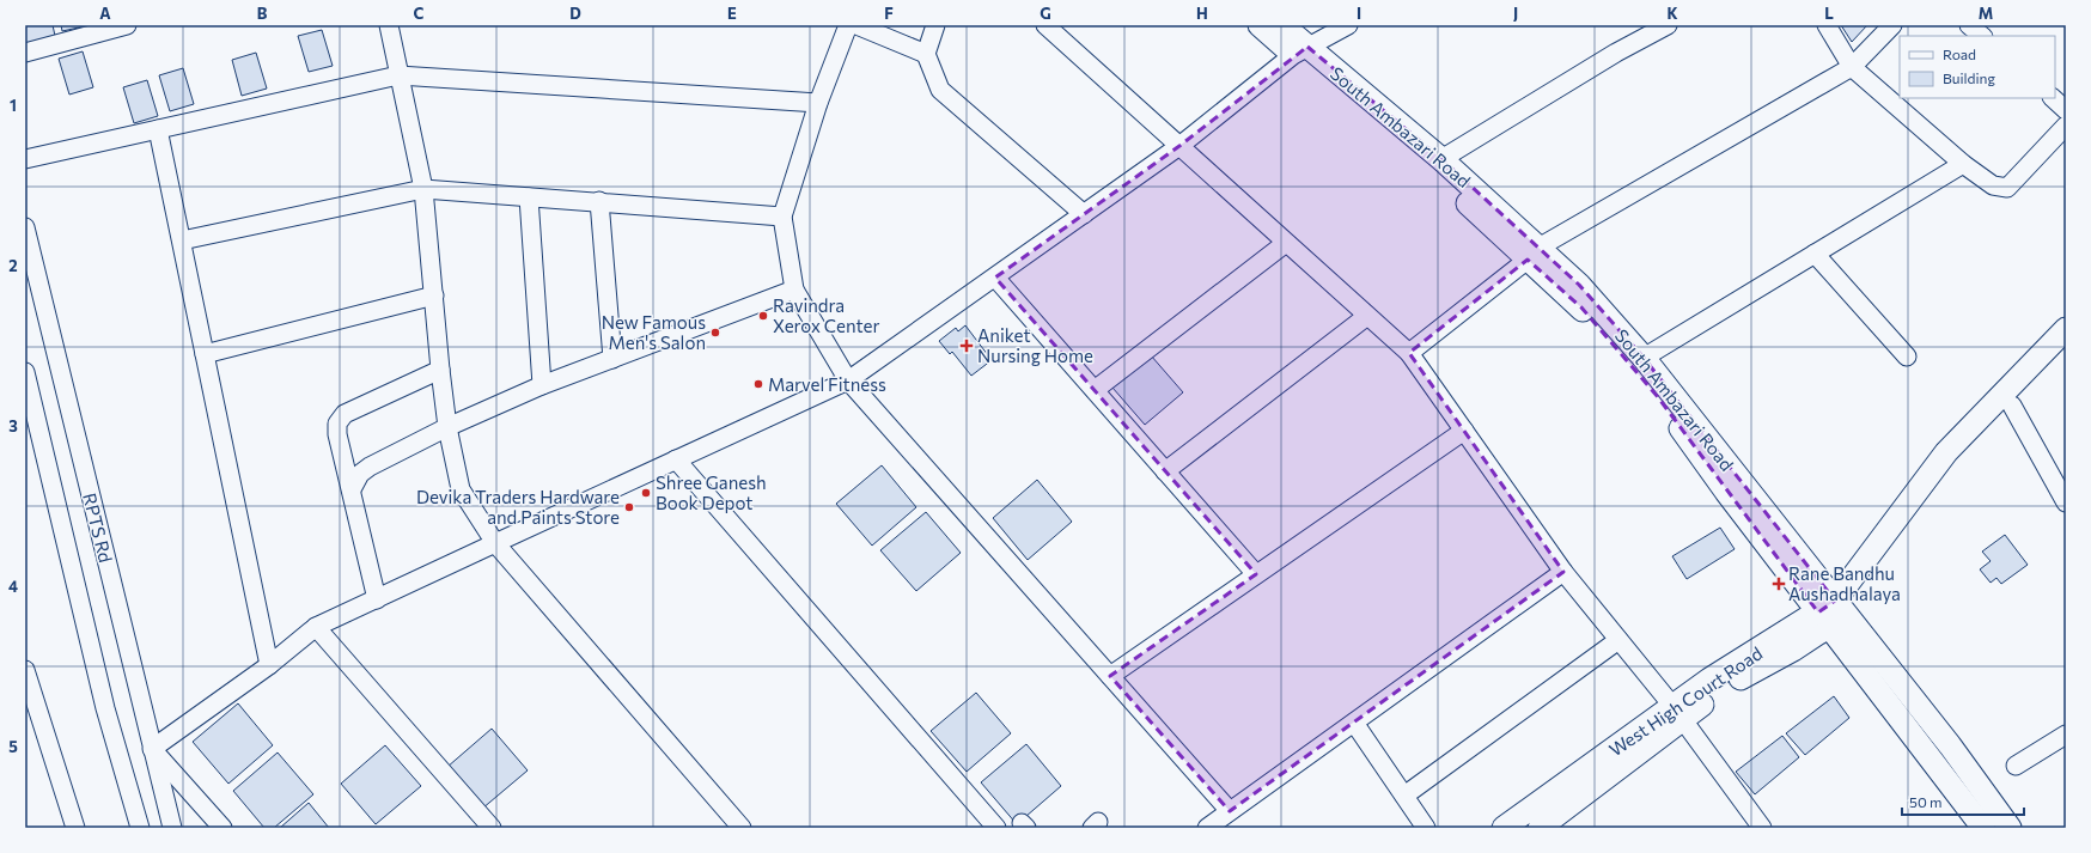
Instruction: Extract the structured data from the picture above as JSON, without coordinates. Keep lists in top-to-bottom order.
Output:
{
  "streets": {
    "main road": ["South Ambazari Road", "West High Court Road"],
    "street": ["RPTS Rd"]
  },
  "places": {
    "other": [
      "Ravindra Xerox Center",
      "New Famous Men's Salon",
      "Marvel Fitness",
      "Shree Ganesh Book Depot",
      "Devika Traders Hardware and Paints Store"
    ],
    "health": ["Aniket Nursing Home", "Rane Bandhu Aushadhalaya"]
  },
  "legend": ["Road", "Building"],
  "scale_bar": "50 m",
  "grid": {
    "columns": [
      "A",
      "B",
      "C",
      "D",
      "E",
      "F",
      "G",
      "H",
      "I",
      "J",
      "K",
      "L",
      "M"
    ],
    "rows": [
      "1",
      "2",
      "3",
      "4",
      "5"
    ]
  }
}
